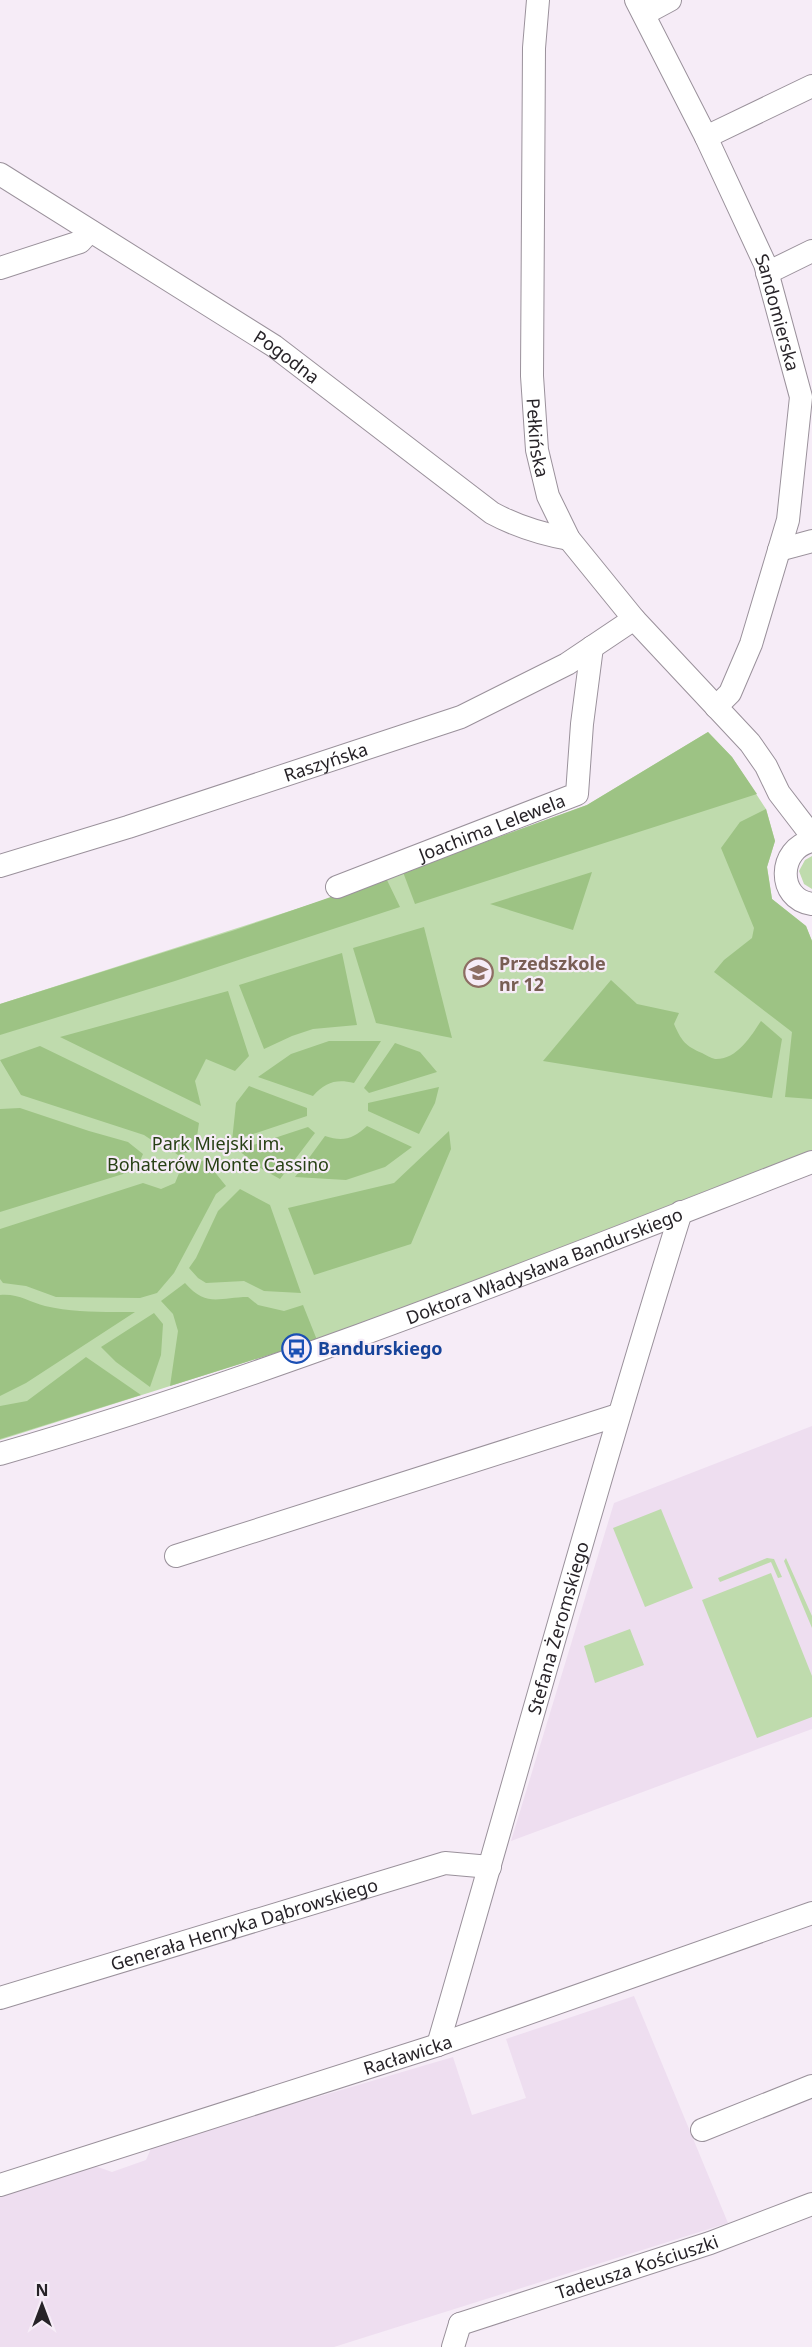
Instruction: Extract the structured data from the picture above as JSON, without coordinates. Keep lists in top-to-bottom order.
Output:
{
  "streets": {
    "street": [
      "Sandomierska",
      "Pogodna",
      "Pełkińska",
      "Raszyńska",
      "Joachima Lelewela",
      "Doktora Władysława Bandurskiego",
      "Stefana Żeromskiego",
      "Generała Henryka Dąbrowskiego",
      "Racławicka",
      "Tadeusza Kościuszki"
    ]
  },
  "crossings": [
    ["Sandomierska", "Pełkińska"],
    ["Pogodna", "Pełkińska"],
    ["Pełkińska", "Raszyńska"],
    ["Raszyńska", "Joachima Lelewela"],
    ["Doktora Władysława Bandurskiego", "Stefana Żeromskiego"],
    ["Stefana Żeromskiego", "Generała Henryka Dąbrowskiego"],
    ["Stefana Żeromskiego", "Racławicka"]
  ],
  "parks": ["Park Miejski im. Bohaterów Monte Cassino"],
  "places": {
    "school or university": ["Przedszkole nr 12"],
    "bus stop": ["Bandurskiego"]
  },
  "north": "top"
}
